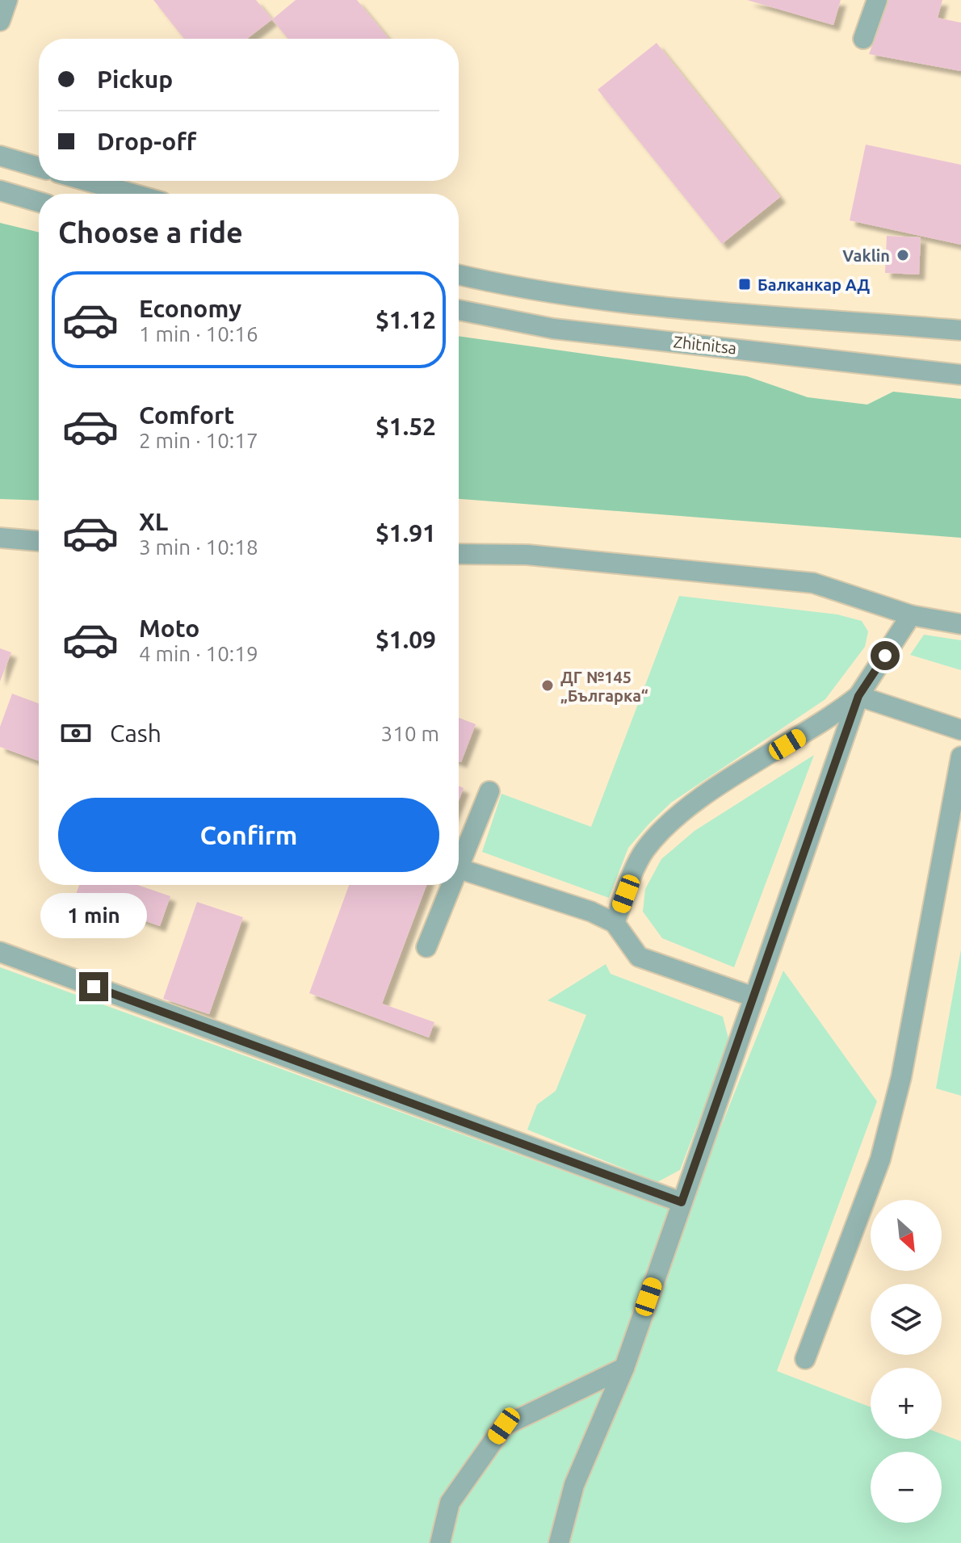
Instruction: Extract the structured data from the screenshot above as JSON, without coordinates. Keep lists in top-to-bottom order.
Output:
{
  "streets": {
    "street": ["Zhitnitsa"]
  },
  "places": {
    "other": ["Vaklin", "ДГ №145 „Българка“"],
    "transit": ["Балканкар АД"]
  },
  "north": "bottom right",
  "page": {
    "banner": ["Pickup", "Drop-off"],
    "heading": "Choose a ride",
    "list": [
      {
        "name": "Economy",
        "note": "1 min · 10:16",
        "value": "$1.12"
      },
      {
        "name": "Comfort",
        "note": "2 min · 10:17",
        "value": "$1.52"
      },
      {
        "name": "XL",
        "note": "3 min · 10:18",
        "value": "$1.91"
      },
      {
        "name": "Moto",
        "note": "4 min · 10:19",
        "value": "$1.09"
      }
    ],
    "pay": ["Cash", "310 m"],
    "buttons": "Confirm",
    "bubble": "1 min",
    "map_buttons": ["+", "−"]
  }
}
